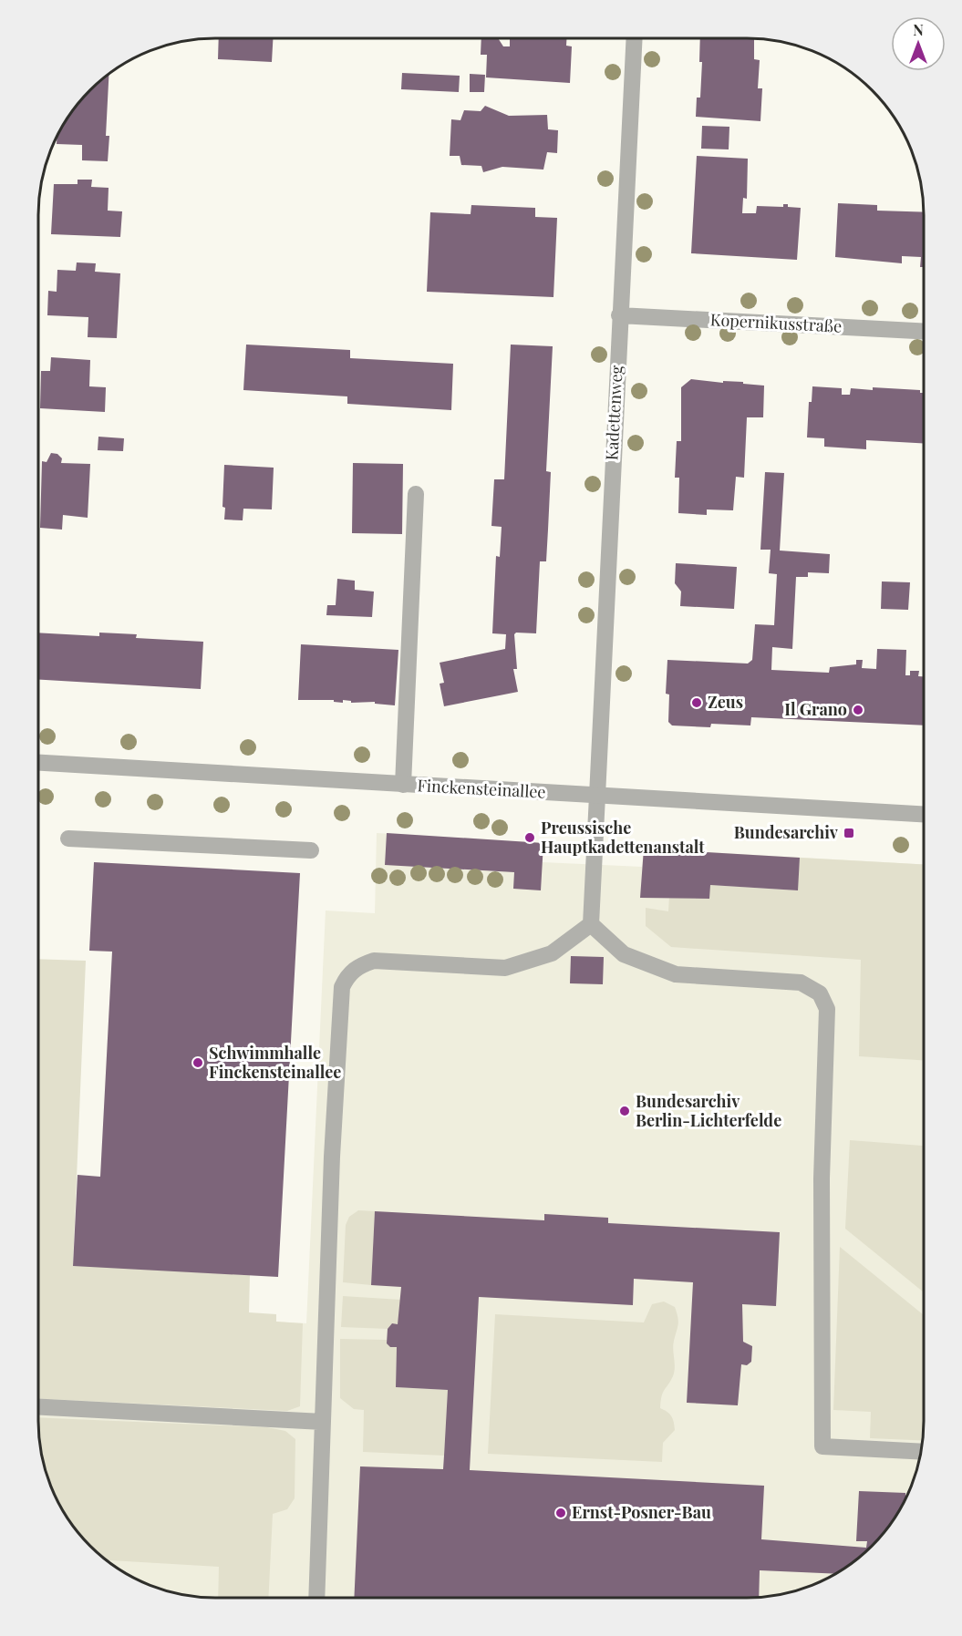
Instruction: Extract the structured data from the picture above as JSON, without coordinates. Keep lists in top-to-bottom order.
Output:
{
  "streets": {
    "street": ["Kopernikusstraße", "Kadettenweg", "Finckensteinallee"]
  },
  "crossings": [
    ["Kopernikusstraße", "Kadettenweg"],
    ["Kadettenweg", "Finckensteinallee"]
  ],
  "places": {
    "other": [
      "Zeus",
      "Il Grano",
      "Preussische Hauptkadettenanstalt",
      "Schwimmhalle Finckensteinallee",
      "Bundesarchiv Berlin-Lichterfelde",
      "Ernst-Posner-Bau"
    ],
    "transit": ["Bundesarchiv"]
  },
  "north": "top"
}
